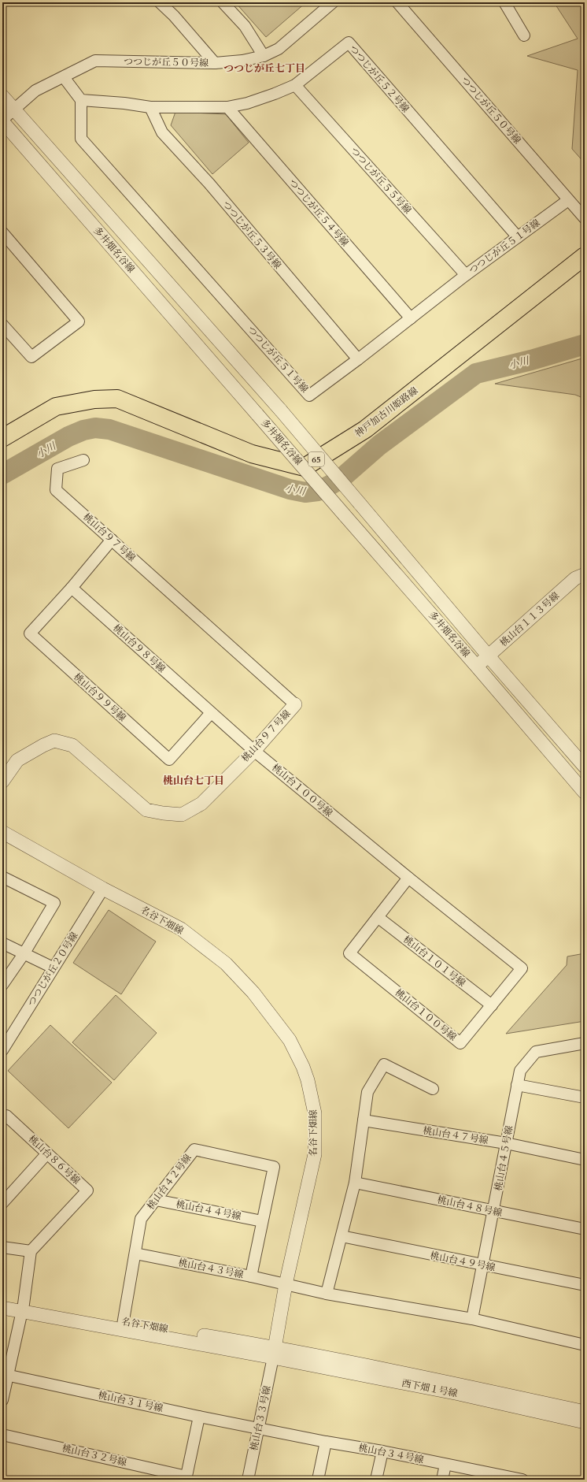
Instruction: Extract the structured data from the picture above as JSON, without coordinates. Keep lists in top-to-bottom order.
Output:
{
  "streets": {
    "main road": ["神戸加古川姫路線", "65"],
    "street": [
      "つつじが丘５０号線",
      "つつじが丘５２号線",
      "つつじが丘５５号線",
      "つつじが丘５４号線",
      "つつじが丘５３号線",
      "つつじが丘５１号線",
      "多井畑名谷線",
      "桃山台９７号線",
      "桃山台１１３号線",
      "桃山台９８号線",
      "桃山台９９号線",
      "桃山台１００号線",
      "名谷下畑線",
      "桃山台１０１号線",
      "つつじが丘２０号線",
      "桃山台４７号線",
      "桃山台４５号線",
      "桃山台８６号線",
      "桃山台４２号線",
      "桃山台４８号線",
      "桃山台４４号線",
      "桃山台４９号線",
      "桃山台４３号線",
      "西下畑１号線",
      "桃山台３１号線",
      "桃山台３３号線",
      "桃山台３４号線",
      "桃山台３２号線"
    ]
  },
  "crossings": [
    ["つつじが丘５０号線", "つつじが丘５１号線"],
    ["つつじが丘５０号線", "多井畑名谷線"],
    ["つつじが丘５２号線", "つつじが丘５５号線"],
    ["つつじが丘５２号線", "つつじが丘５４号線"],
    ["つつじが丘５２号線", "つつじが丘５３号線"],
    ["つつじが丘５２号線", "つつじが丘５１号線"],
    ["つつじが丘５５号線", "つつじが丘５１号線"],
    ["つつじが丘５４号線", "つつじが丘５１号線"],
    ["つつじが丘５３号線", "つつじが丘５１号線"],
    ["多井畑名谷線", "桃山台１１３号線"],
    ["桃山台９７号線", "桃山台９８号線"],
    ["桃山台９７号線", "桃山台１００号線"],
    ["桃山台９８号線", "桃山台９９号線"],
    ["桃山台９８号線", "桃山台１００号線"],
    ["桃山台１００号線", "桃山台１０１号線"],
    ["名谷下畑線", "つつじが丘２０号線"],
    ["名谷下畑線", "桃山台４２号線"],
    ["名谷下畑線", "桃山台４３号線"],
    ["名谷下畑線", "西下畑１号線"],
    ["名谷下畑線", "桃山台３３号線"],
    ["桃山台４７号線", "桃山台４５号線"],
    ["桃山台４５号線", "桃山台４８号線"],
    ["桃山台４５号線", "桃山台４９号線"],
    ["桃山台４２号線", "桃山台４４号線"],
    ["桃山台４２号線", "桃山台４３号線"],
    ["西下畑１号線", "桃山台３３号線"],
    ["桃山台３１号線", "桃山台３３号線"],
    ["桃山台３１号線", "桃山台３４号線"],
    ["桃山台３３号線", "桃山台３４号線"]
  ],
  "districts": ["つつじが丘七丁目", "桃山台七丁目"],
  "water": ["小川"]
}
